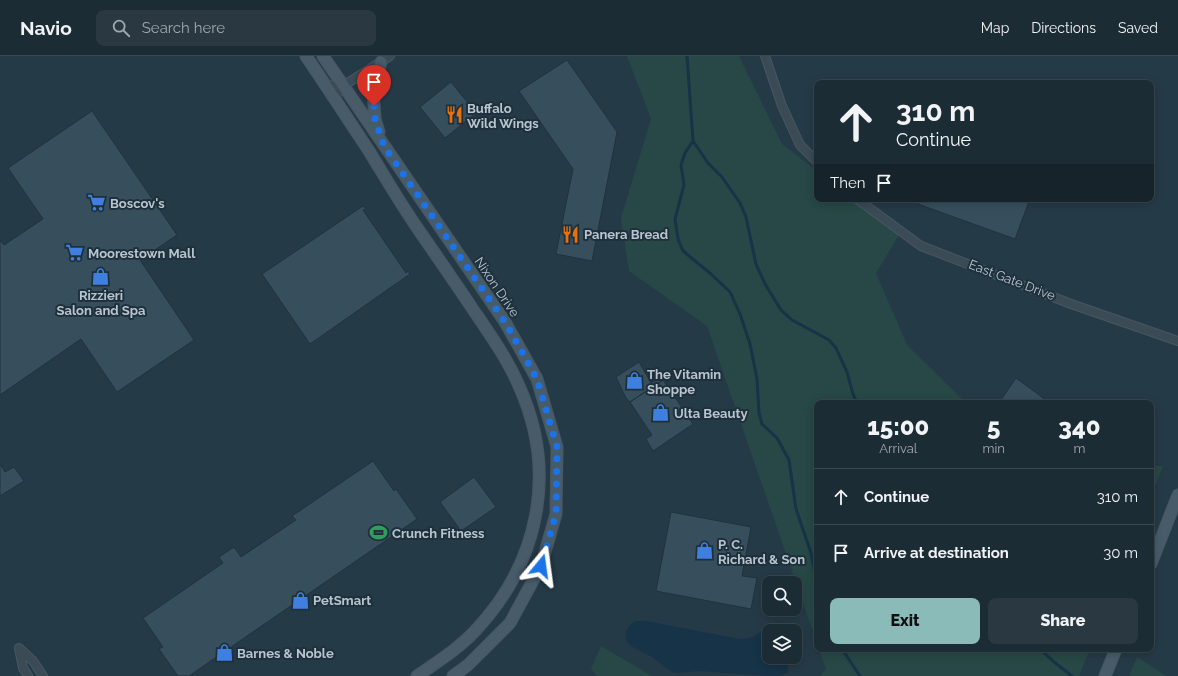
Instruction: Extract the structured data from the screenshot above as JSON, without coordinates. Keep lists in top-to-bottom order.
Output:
{
  "streets": {
    "street": ["East Gate Drive", "Nixon Drive"]
  },
  "places": {
    "restaurant": ["Buffalo Wild Wings", "Panera Bread"],
    "supermarket": ["Boscov's", "Moorestown Mall"],
    "shop": [
      "Rizzieri Salon and Spa",
      "The Vitamin Shoppe",
      "Ulta Beauty",
      "P. C. Richard & Son",
      "PetSmart",
      "Barnes & Noble"
    ],
    "sports": ["Crunch Fitness"]
  },
  "page": {
    "header": "Navio",
    "search": "Search here",
    "nav": ["Map", "Directions", "Saved"],
    "turn": ["310 m", "Continue"],
    "then": "Then",
    "eta": [
      "15:00",
      "Arrival",
      "5",
      "min",
      "340",
      "m"
    ],
    "list": [
      {
        "name": "Continue",
        "value": "310 m"
      },
      {
        "name": "Arrive at destination",
        "value": "30 m"
      }
    ],
    "buttons": ["Exit", "Share"]
  }
}
